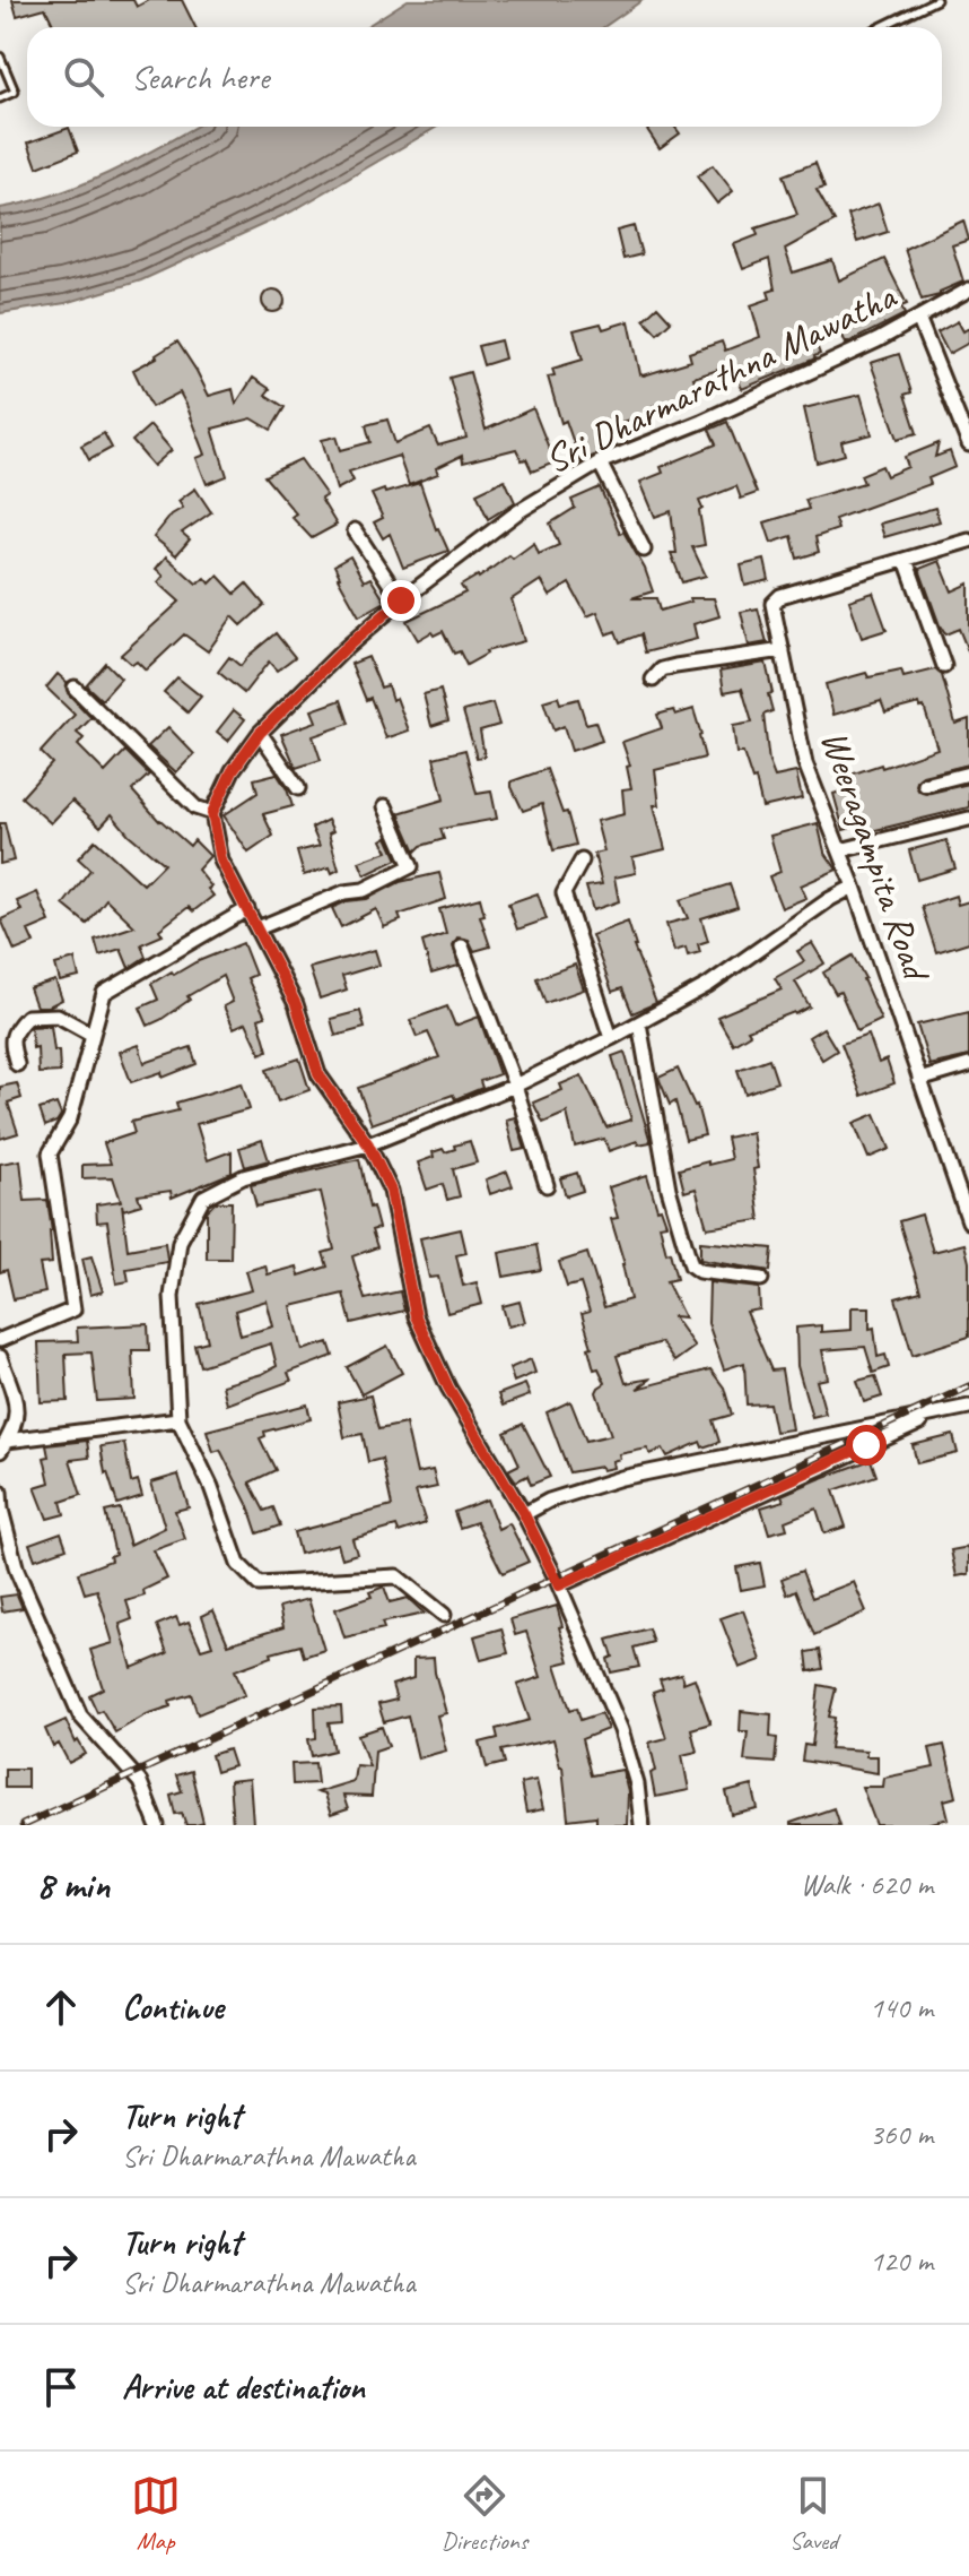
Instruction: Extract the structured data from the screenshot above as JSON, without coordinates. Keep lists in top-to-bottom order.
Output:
{
  "streets": {
    "street": ["Sri Dharmarathna Mawatha", "Weeragampita Road"]
  },
  "page": {
    "search": "Search here",
    "heading": ["8 min", "Walk · 620 m"],
    "list": [
      ["Continue", "140 m"],
      ["Turn right", "Sri Dharmarathna Mawatha", "360 m"],
      ["Turn right", "Sri Dharmarathna Mawatha", "120 m"],
      "Arrive at destination"
    ],
    "nav": ["Map", "Directions", "Saved"]
  }
}
